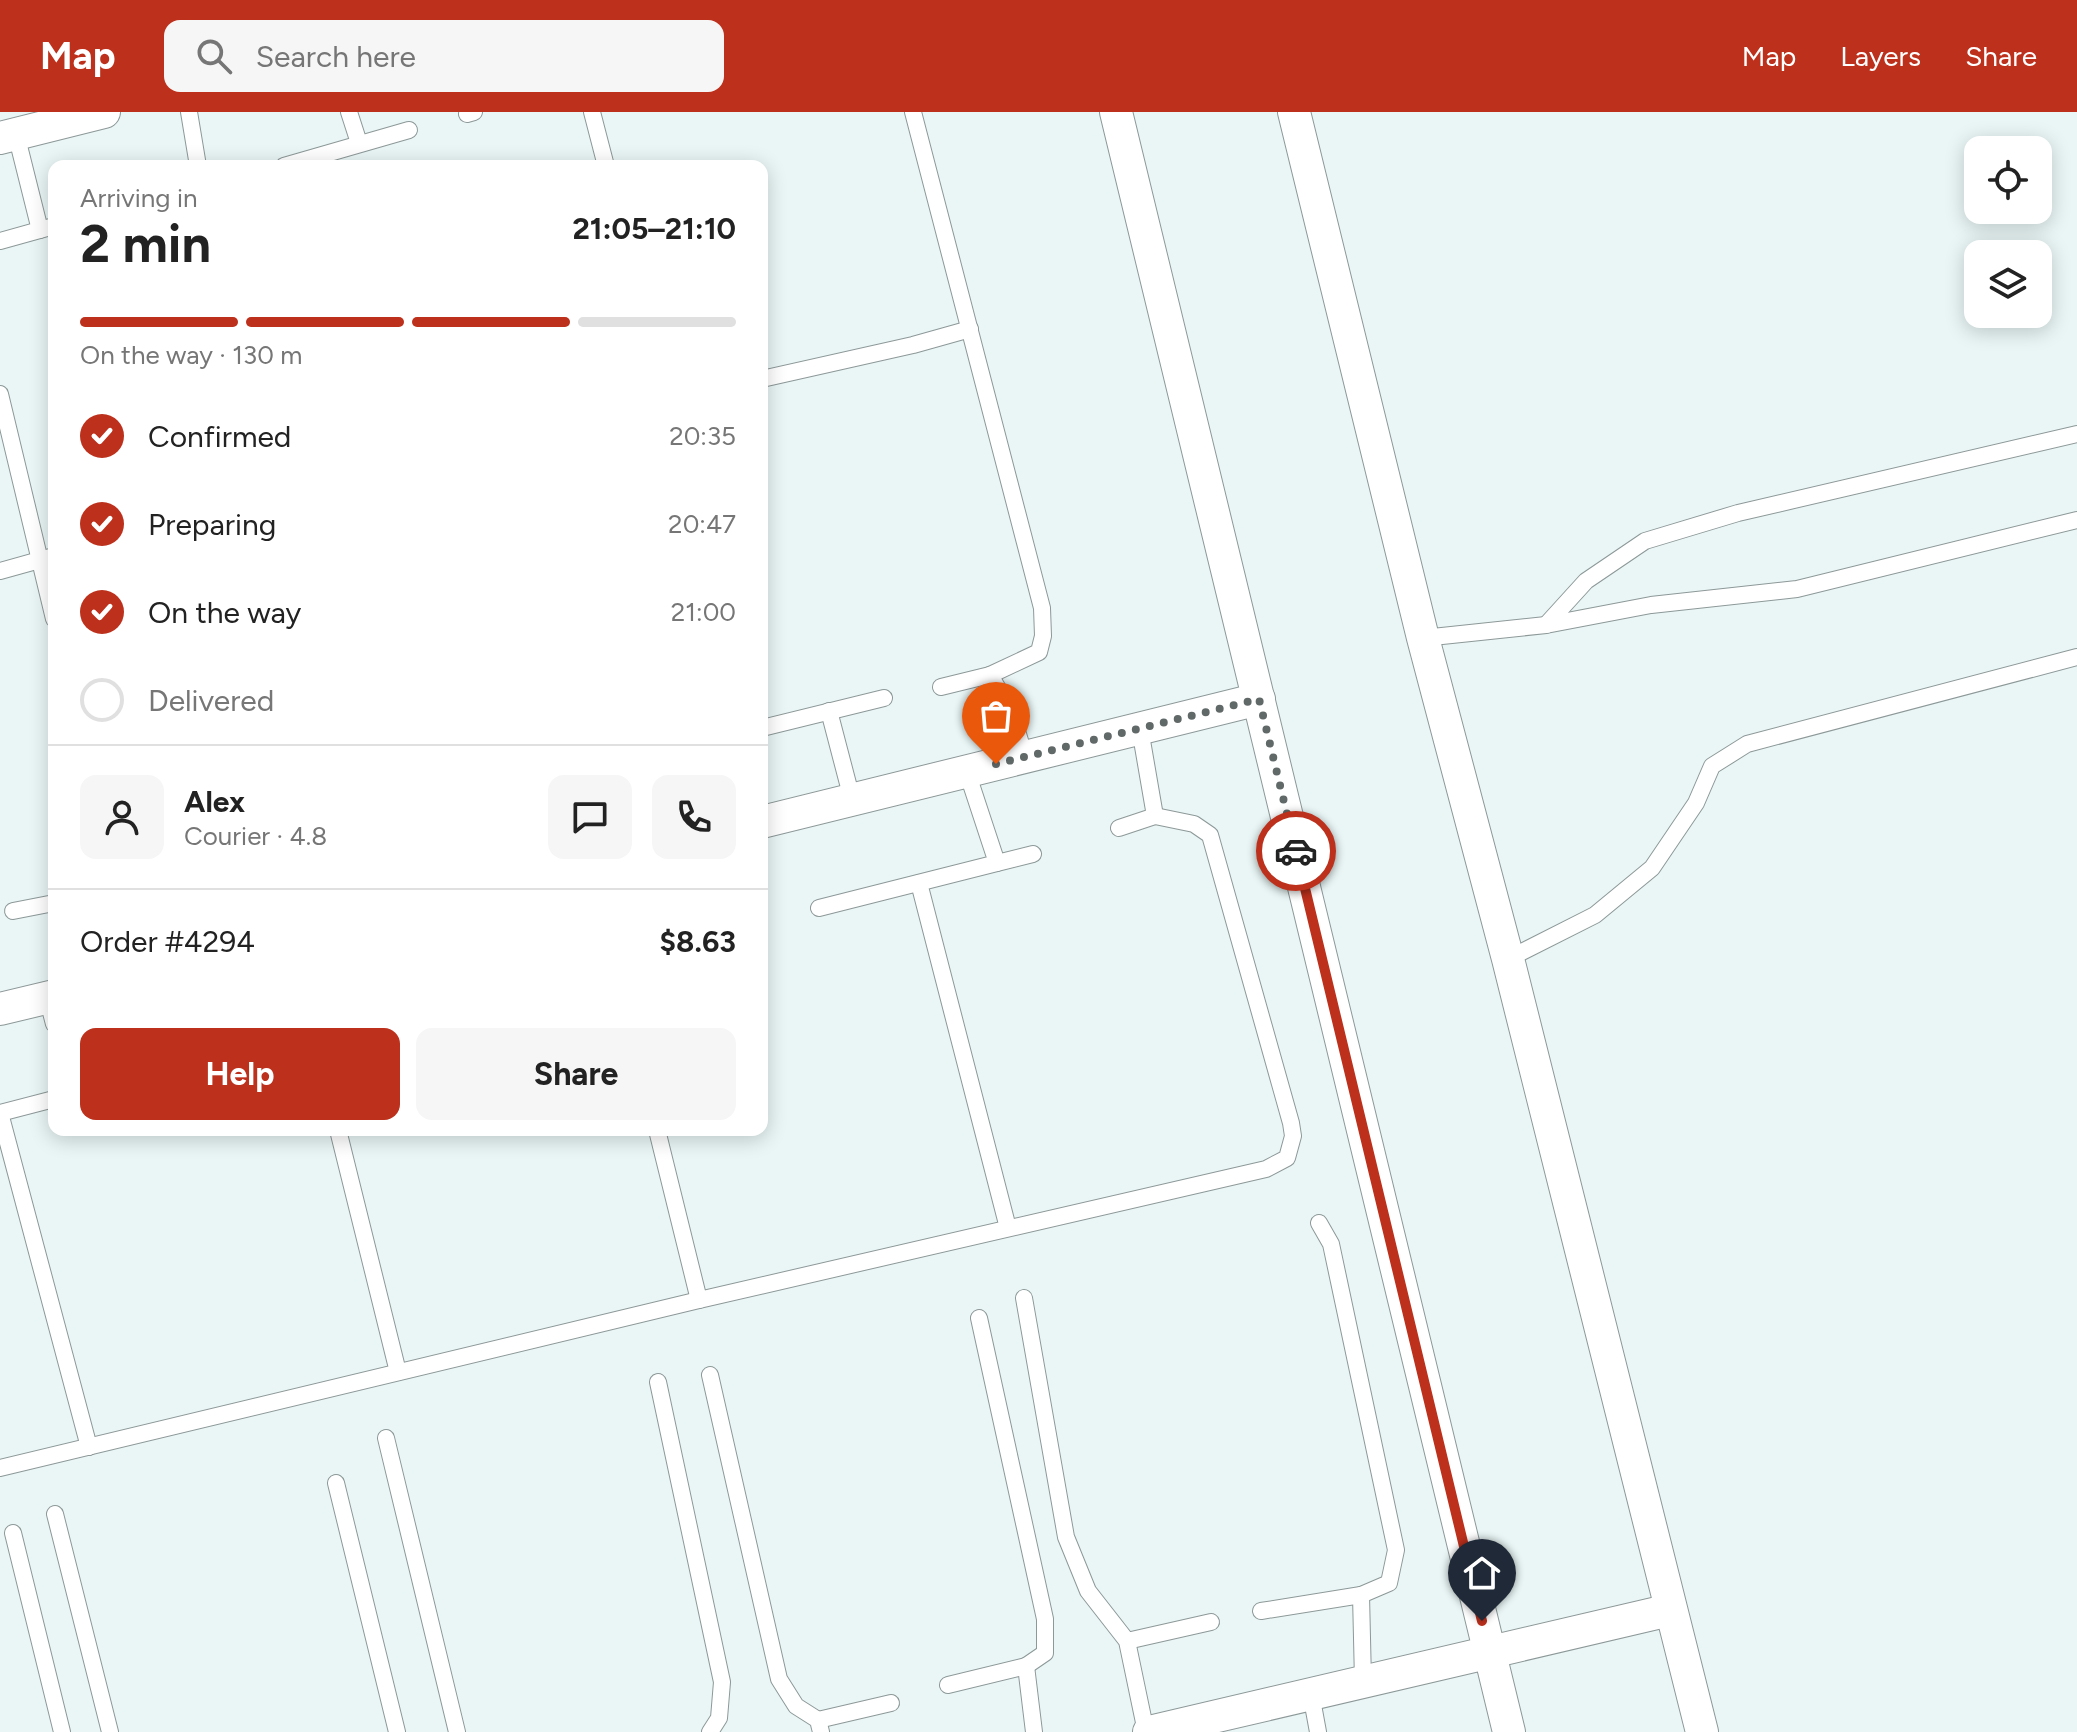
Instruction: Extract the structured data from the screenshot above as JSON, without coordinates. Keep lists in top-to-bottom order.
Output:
{
  "page": {
    "header": "Map",
    "search": "Search here",
    "nav": ["Map", "Layers", "Share"],
    "heading": ["2 min", "Arriving in", "21:05–21:10"],
    "panel": [
      "Alex",
      "Courier · 4.8",
      "Order #4294",
      "$8.63"
    ],
    "bar": "On the way · 130 m",
    "list": [
      ["Confirmed", "20:35"],
      ["Preparing", "20:47"],
      ["On the way", "21:00"],
      "Delivered"
    ],
    "buttons": ["Help", "Share"]
  }
}
